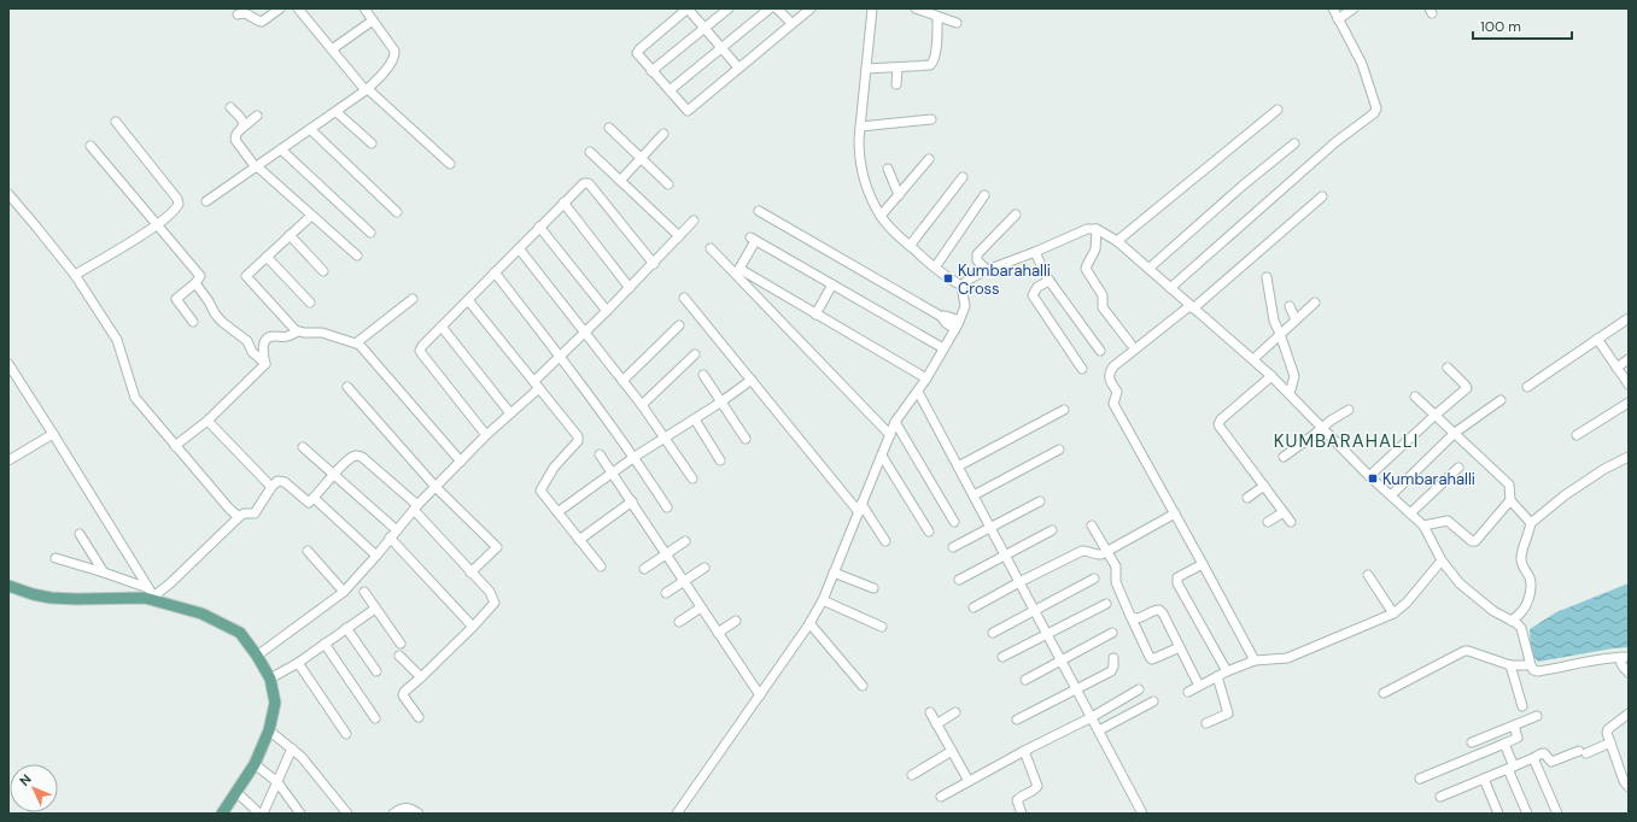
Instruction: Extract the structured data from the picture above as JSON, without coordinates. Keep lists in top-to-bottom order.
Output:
{
  "districts": ["KUMBARAHALLI"],
  "places": {
    "transit": ["Kumbarahalli Cross", "Kumbarahalli"]
  },
  "scale_bar": "100 m",
  "north": "top left"
}
